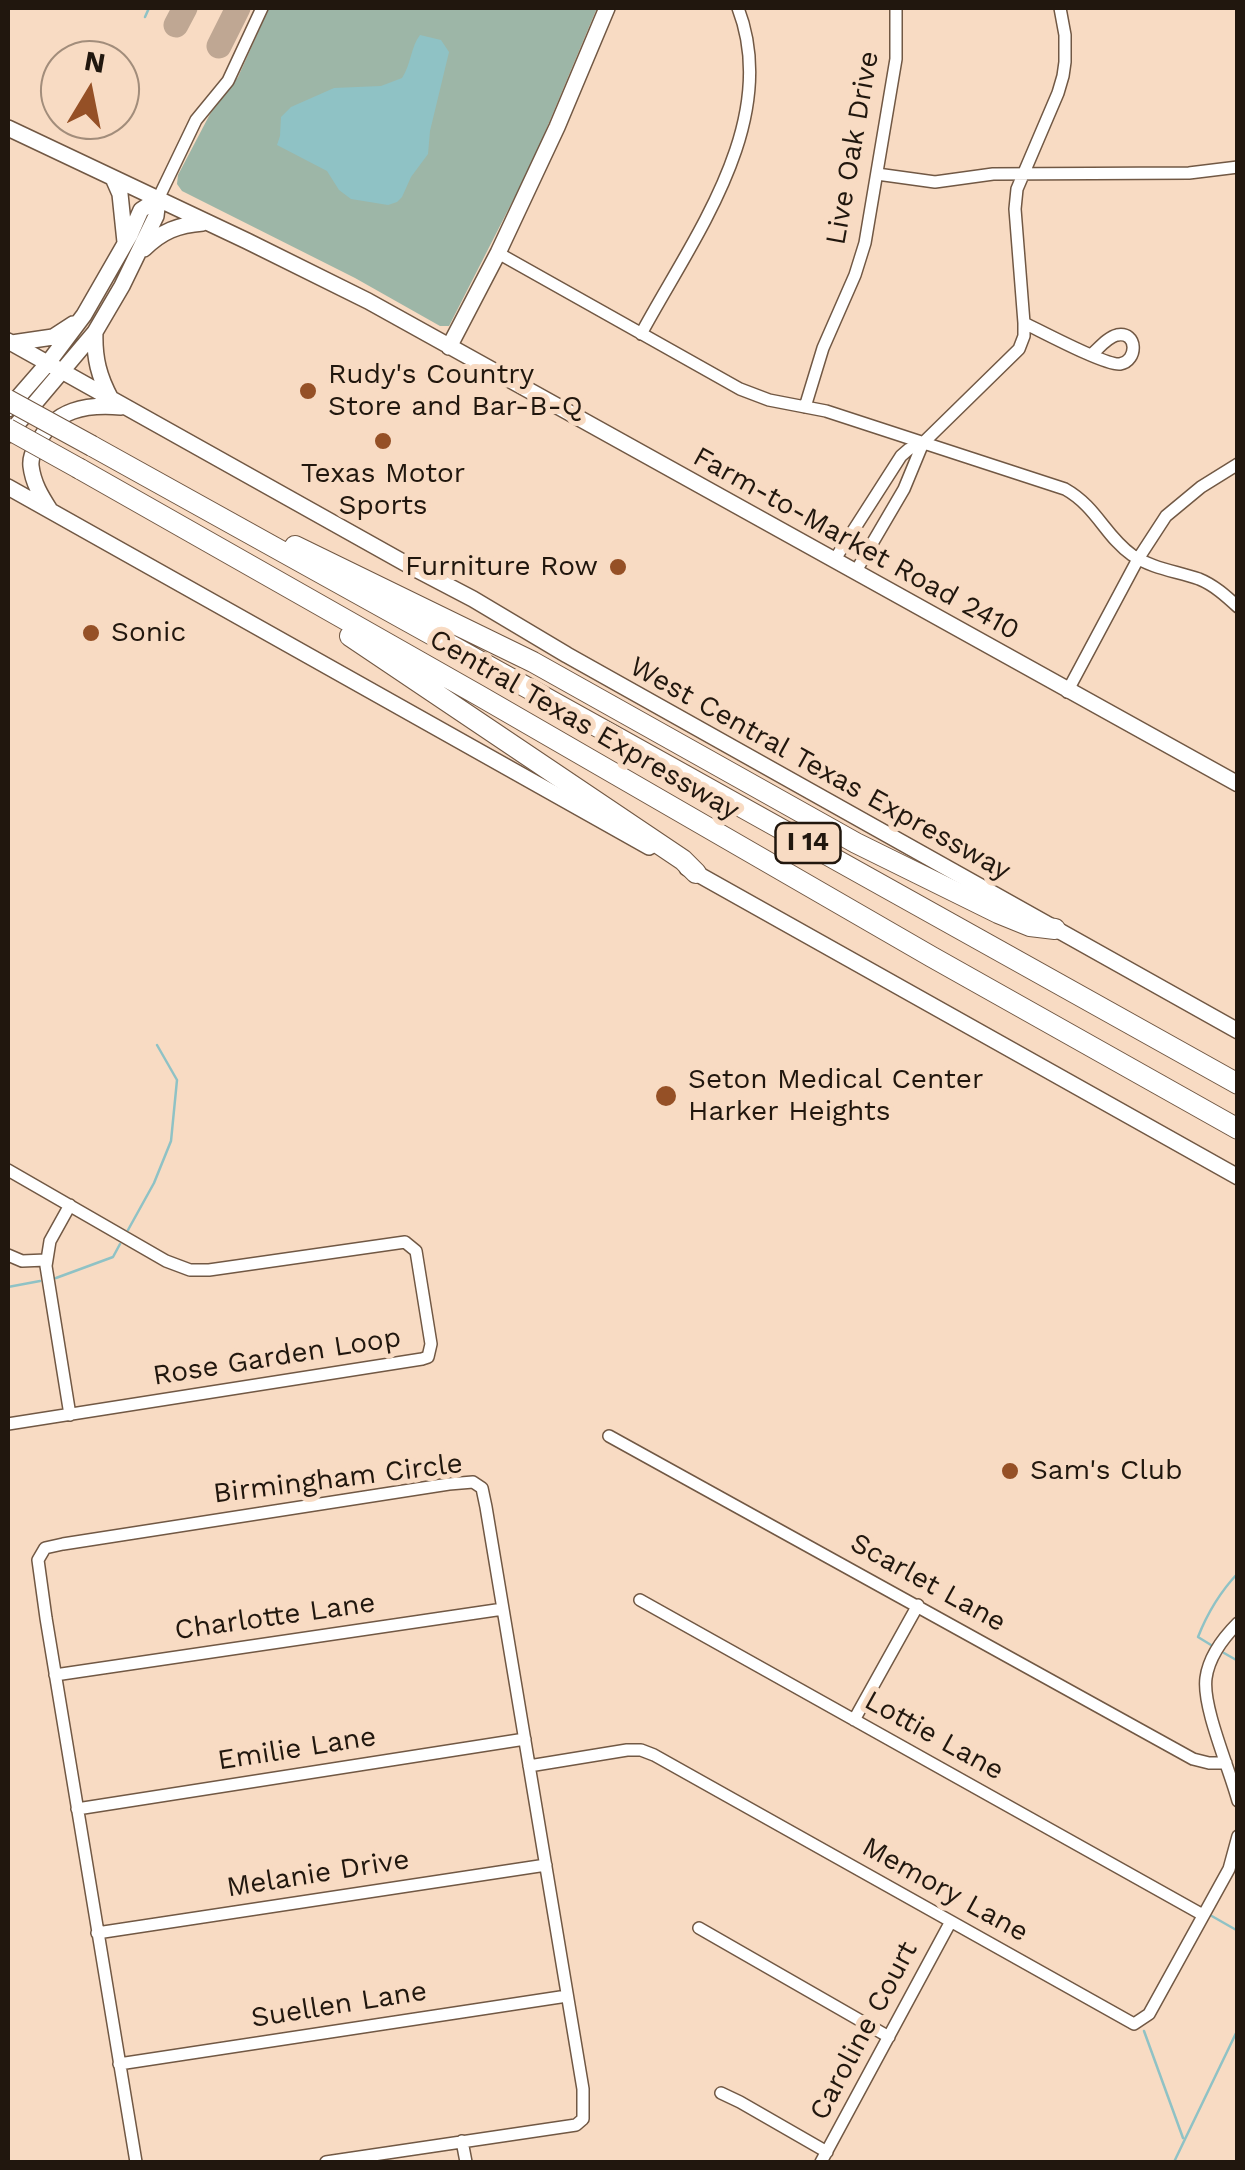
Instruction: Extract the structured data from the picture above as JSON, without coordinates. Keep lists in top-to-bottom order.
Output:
{
  "streets": {
    "highway": ["Central Texas Expressway", "I 14"],
    "main road": ["Farm-to-Market Road 2410", "West Central Texas Expressway"],
    "street": [
      "Live Oak Drive",
      "Rose Garden Loop",
      "Birmingham Circle",
      "Scarlet Lane",
      "Charlotte Lane",
      "Lottie Lane",
      "Emilie Lane",
      "Melanie Drive",
      "Memory Lane",
      "Suellen Lane",
      "Caroline Court"
    ]
  },
  "crossings": [
    ["Birmingham Circle", "Charlotte Lane"],
    ["Birmingham Circle", "Emilie Lane"],
    ["Birmingham Circle", "Melanie Drive"],
    ["Birmingham Circle", "Memory Lane"],
    ["Birmingham Circle", "Suellen Lane"],
    ["Lottie Lane", "Memory Lane"],
    ["Memory Lane", "Caroline Court"]
  ],
  "places": [
    "Rudy's Country Store and Bar-B-Q",
    "Texas Motor Sports",
    "Furniture Row",
    "Sonic",
    "Seton Medical Center Harker Heights",
    "Sam's Club"
  ],
  "north": "top"
}
